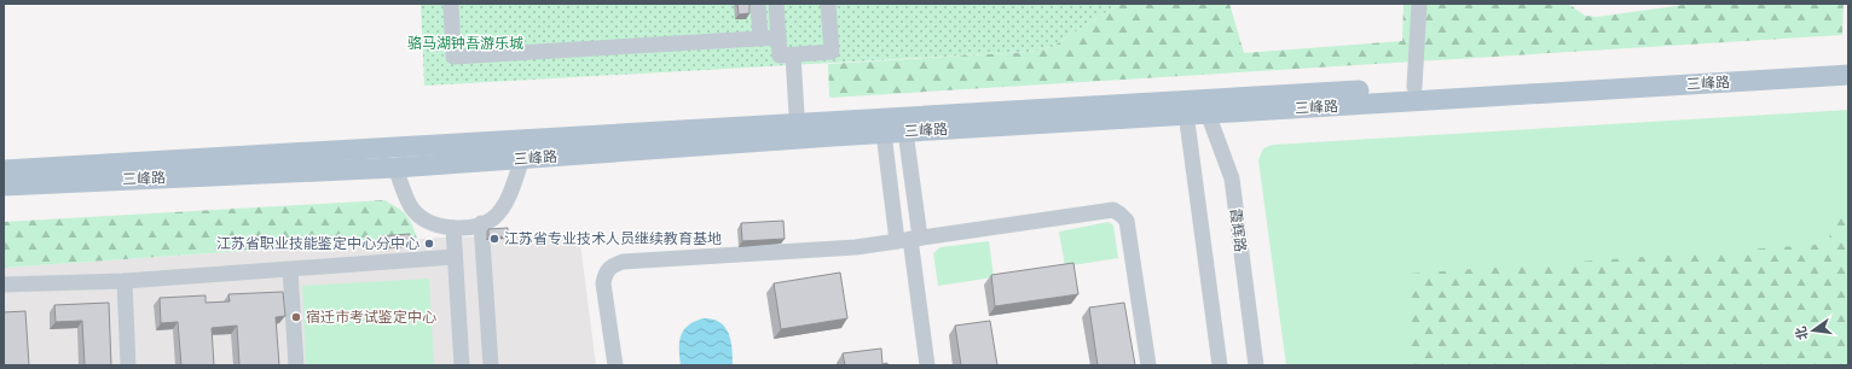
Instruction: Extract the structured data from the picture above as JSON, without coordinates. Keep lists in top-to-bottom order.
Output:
{
  "streets": {
    "main road": ["三峰路"],
    "street": ["霞辉路"]
  },
  "crossings": [
    ["三峰路", "霞辉路"]
  ],
  "parks": ["骆马湖钟吾游乐城"],
  "places": ["江苏省专业技术人员继续教育基地", "江苏省职业技能鉴定中心分中心", "宿迁市考试鉴定中心"],
  "north": "left"
}
